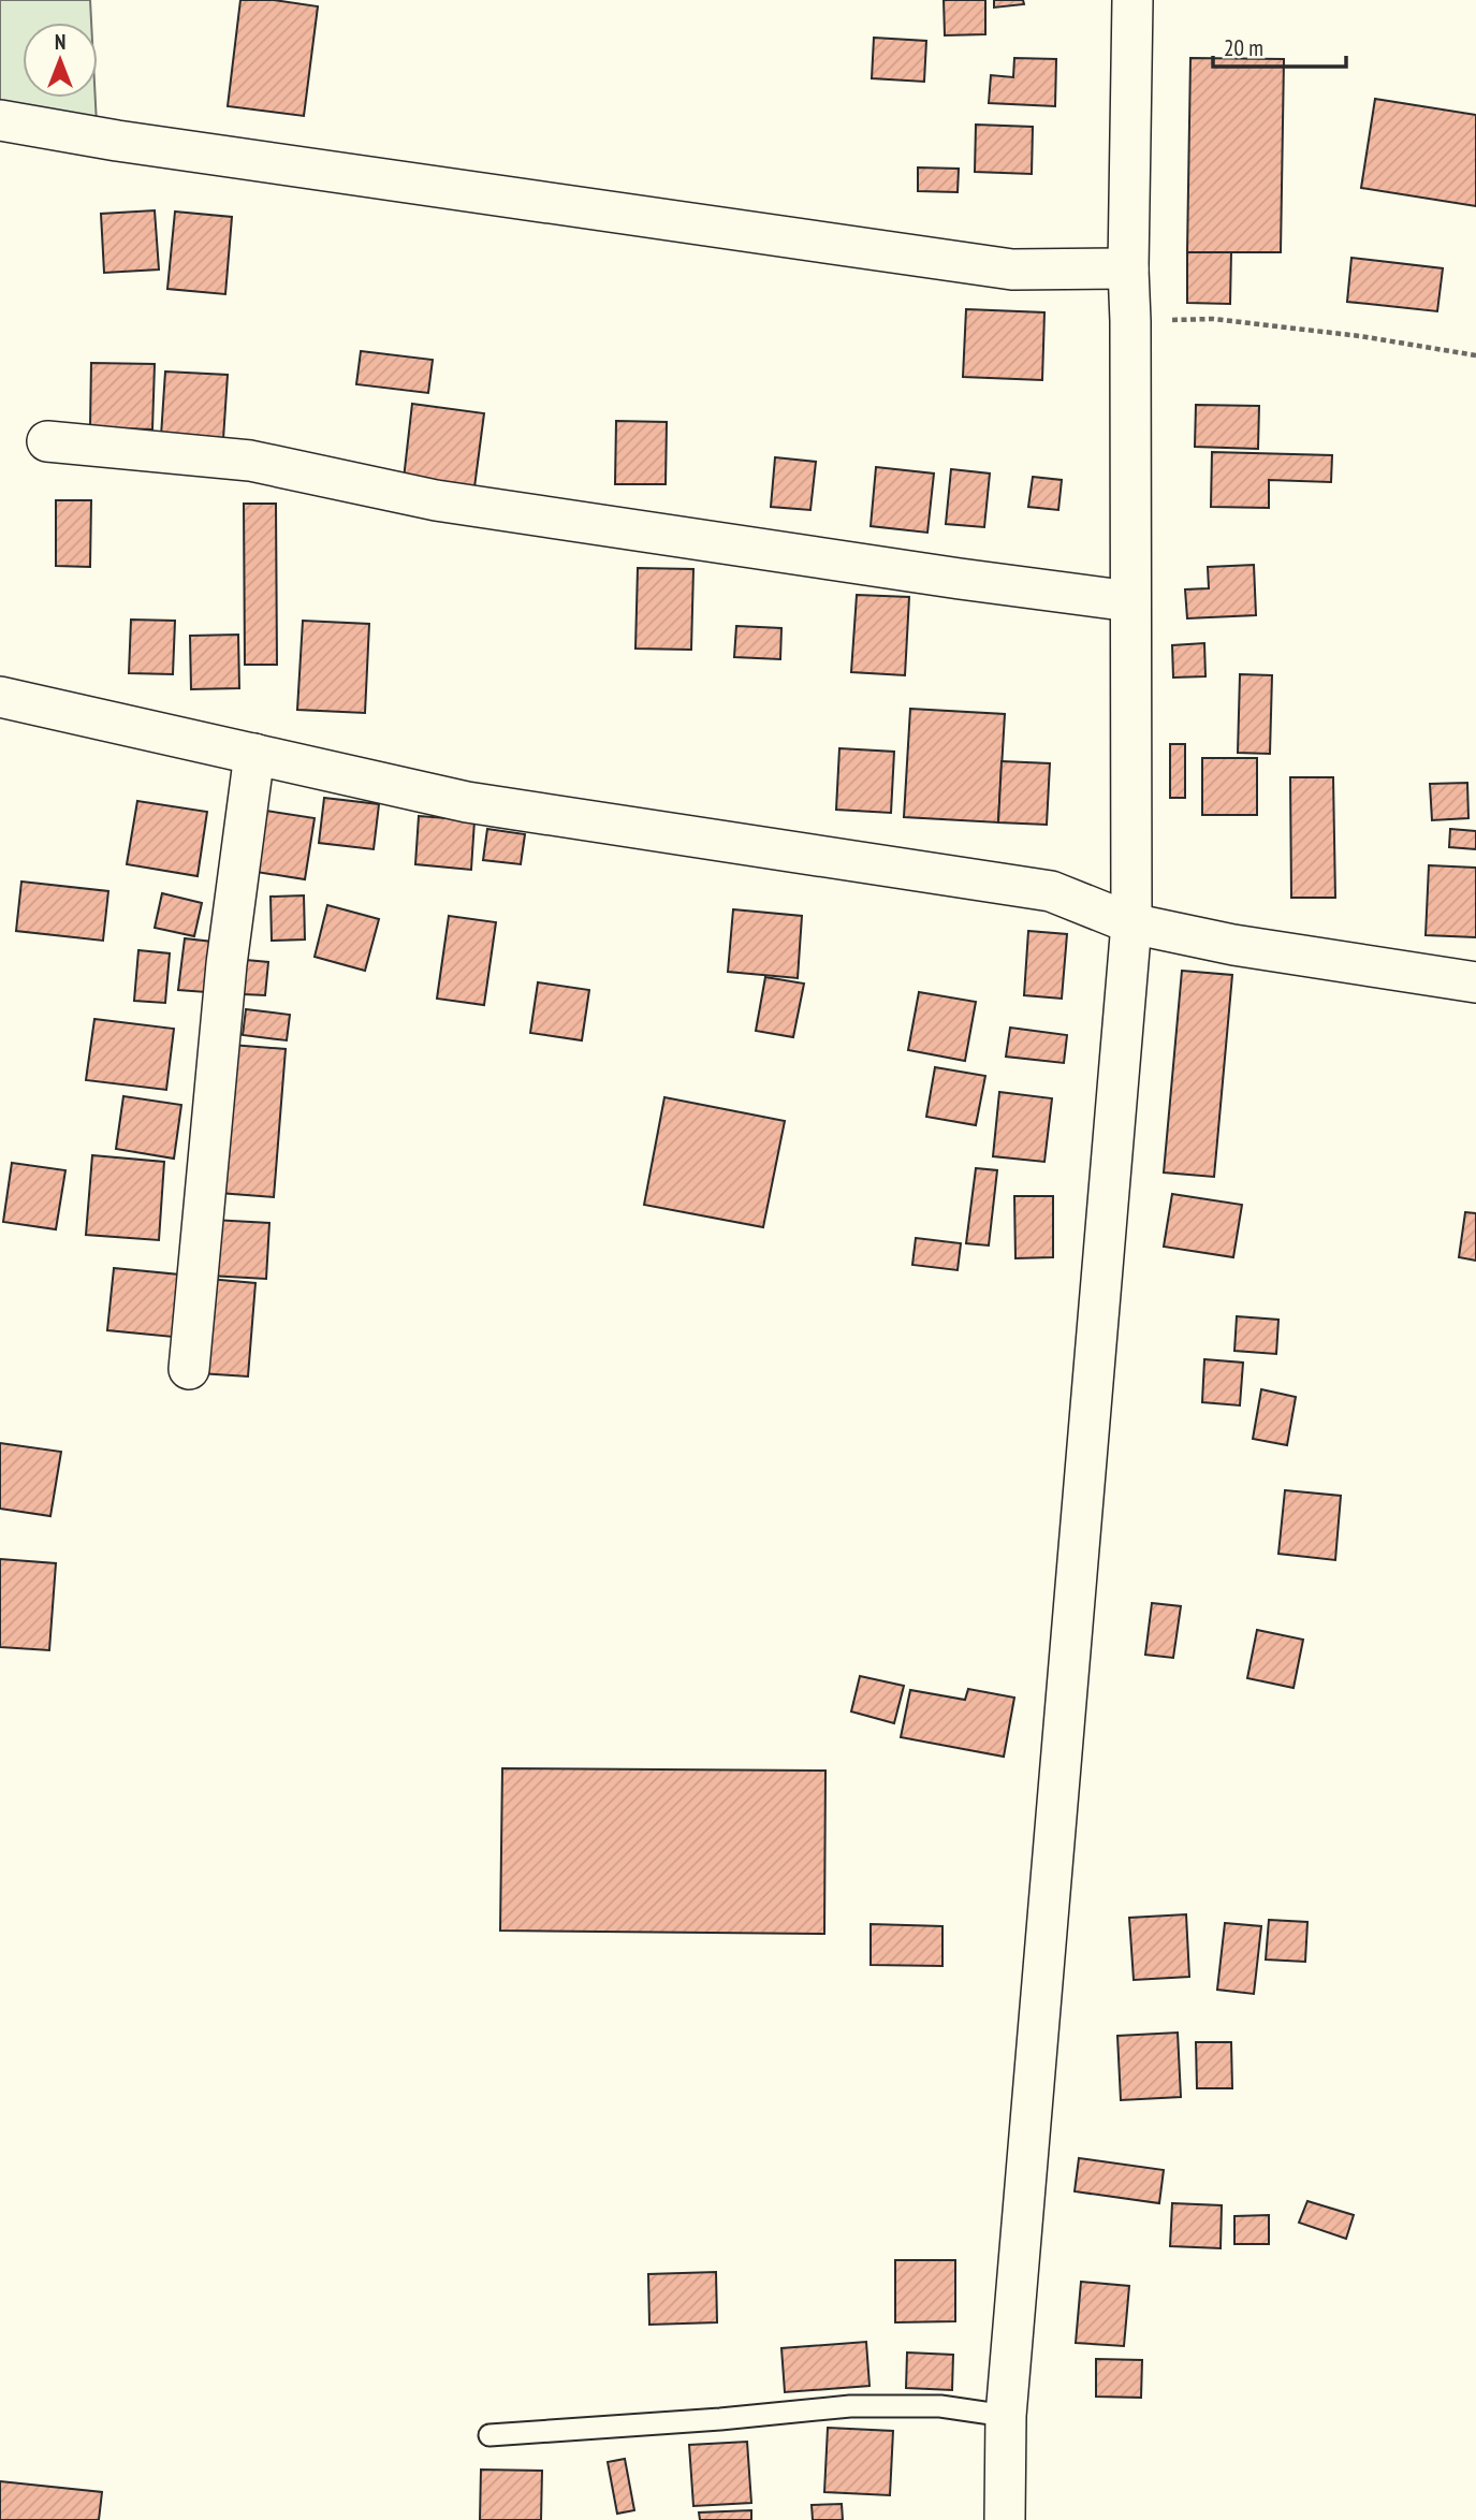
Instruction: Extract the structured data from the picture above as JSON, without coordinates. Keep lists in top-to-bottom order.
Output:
{
  "scale_bar": "20 m",
  "north": "top"
}
